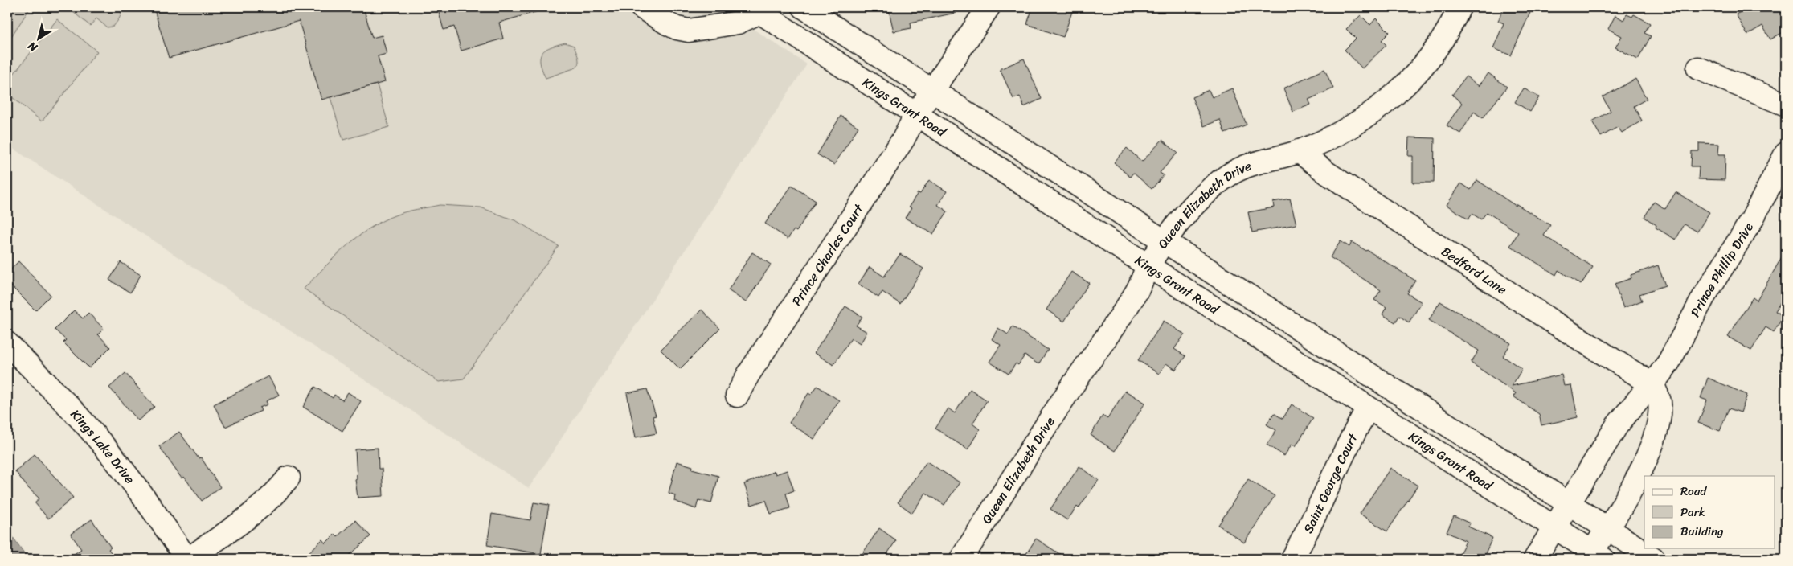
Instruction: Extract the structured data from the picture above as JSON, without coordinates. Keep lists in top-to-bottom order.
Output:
{
  "streets": {
    "street": [
      "Kings Grant Road",
      "Queen Elizabeth Drive",
      "Prince Charles Court",
      "Bedford Lane",
      "Prince Phillip Drive",
      "Kings Lake Drive",
      "Saint George Court"
    ]
  },
  "crossings": [
    ["Kings Grant Road", "Queen Elizabeth Drive"],
    ["Kings Grant Road", "Prince Charles Court"],
    ["Kings Grant Road", "Prince Phillip Drive"],
    ["Kings Grant Road", "Saint George Court"],
    ["Queen Elizabeth Drive", "Bedford Lane"],
    ["Bedford Lane", "Prince Phillip Drive"]
  ],
  "legend": ["Road", "Park", "Building"],
  "north": "bottom left"
}
